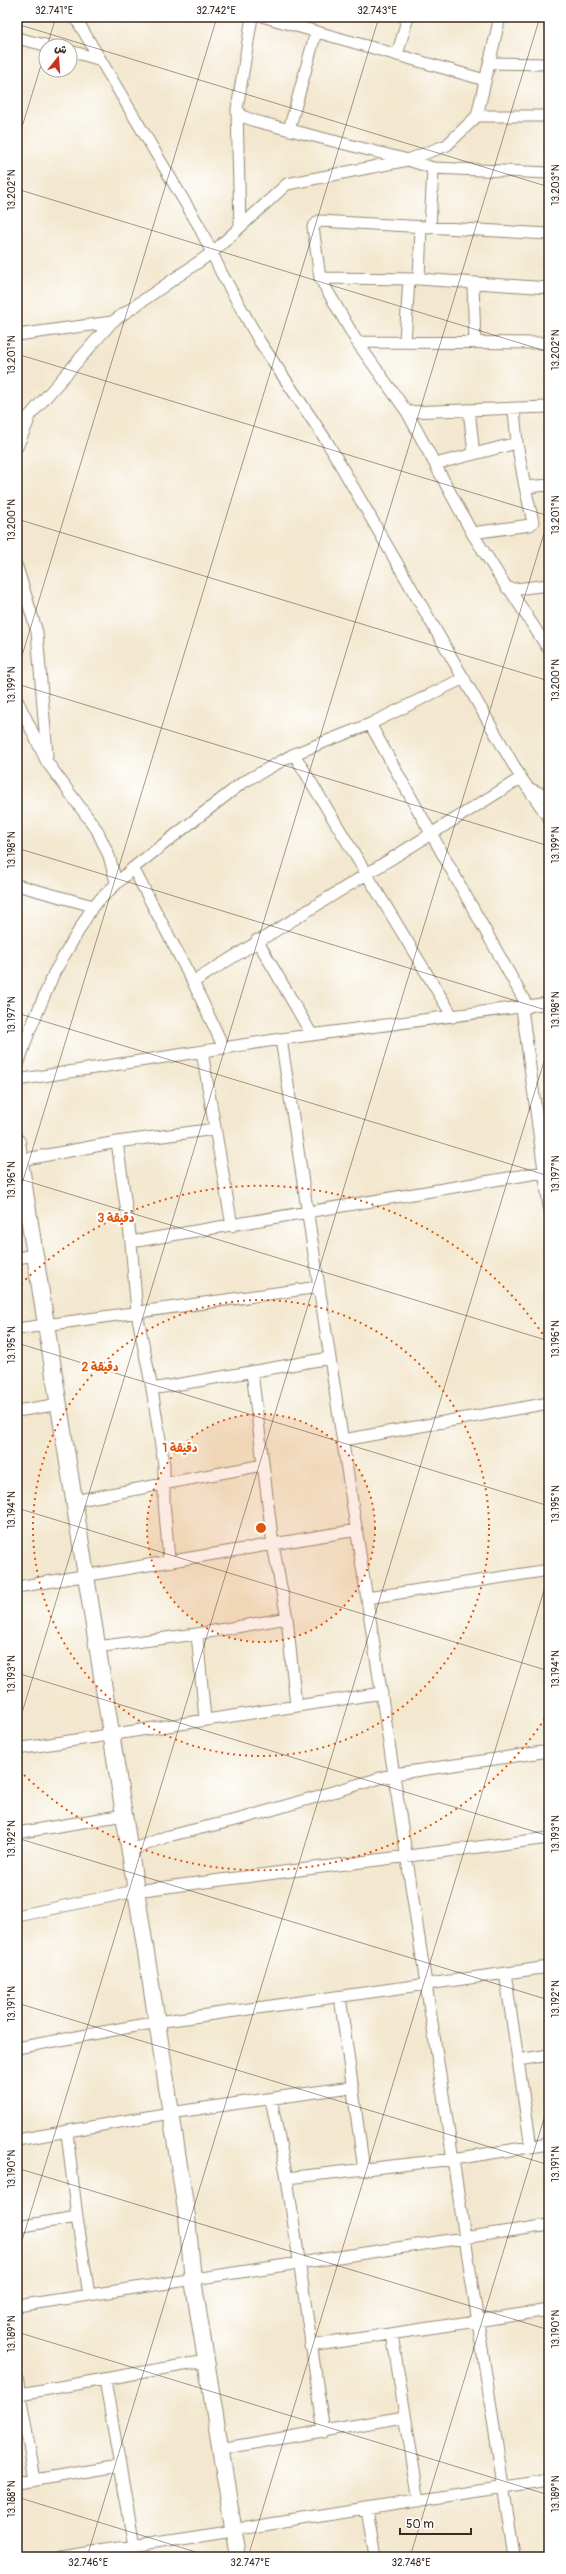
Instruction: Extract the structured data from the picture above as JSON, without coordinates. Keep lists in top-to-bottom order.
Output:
{
  "scale_bar": "50 m",
  "north": "top",
  "coordinates": [
    "32.741°E",
    "32.742°E",
    "32.743°E",
    "13.203°N",
    "13.202°N",
    "13.201°N",
    "13.200°N",
    "13.199°N",
    "13.198°N",
    "13.197°N",
    "13.196°N",
    "13.195°N",
    "13.194°N",
    "13.193°N",
    "13.192°N",
    "13.191°N",
    "13.190°N",
    "13.189°N",
    "13.188°N",
    "32.746°E",
    "32.747°E",
    "32.748°E"
  ],
  "rings": ["3 دقيقة", "2 دقيقة", "1 دقيقة"]
}
